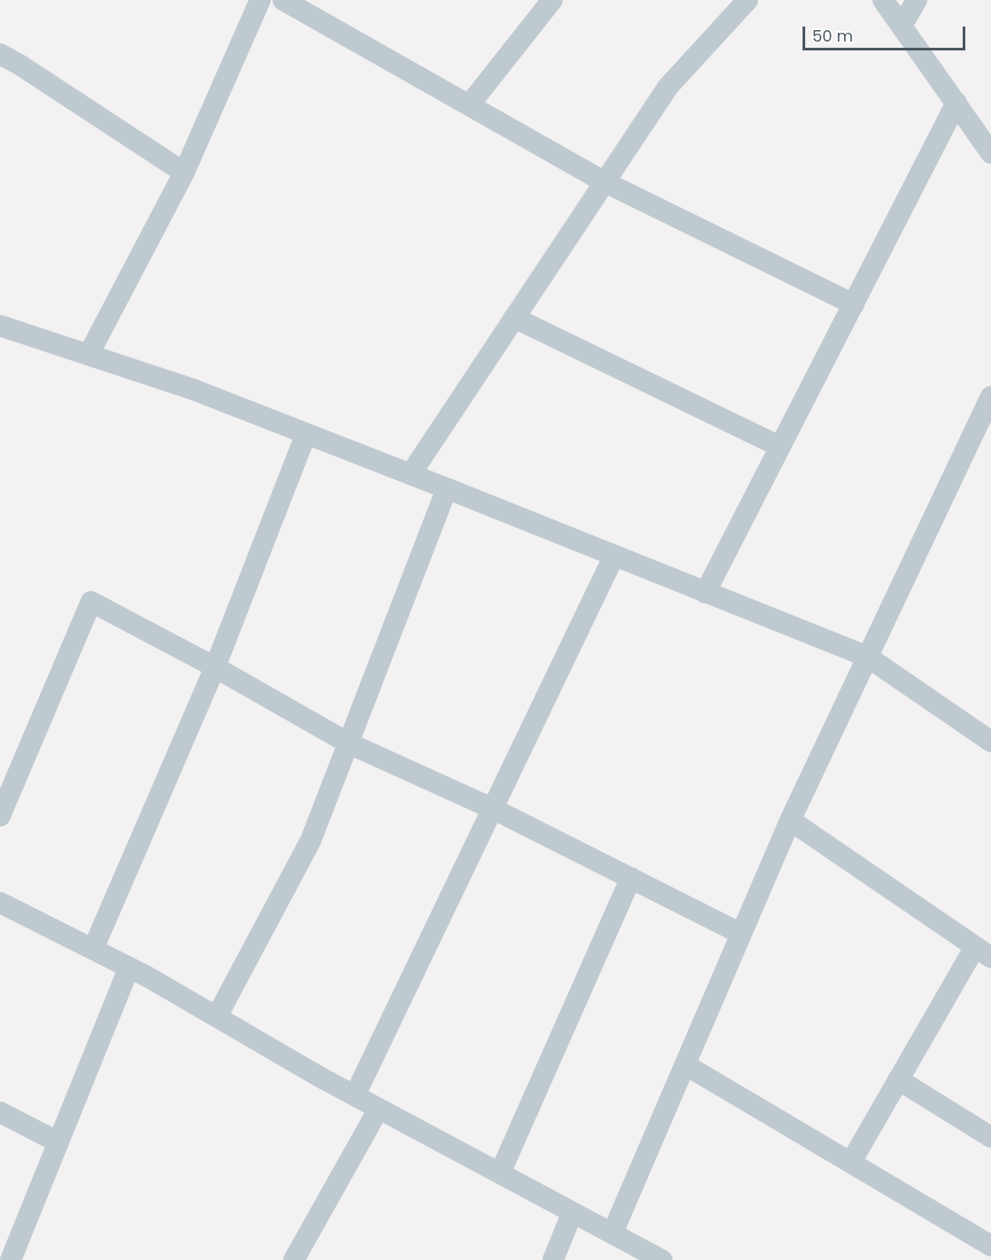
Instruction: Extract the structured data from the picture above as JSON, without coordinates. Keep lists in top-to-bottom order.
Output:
{
  "scale_bar": "50 m"
}
